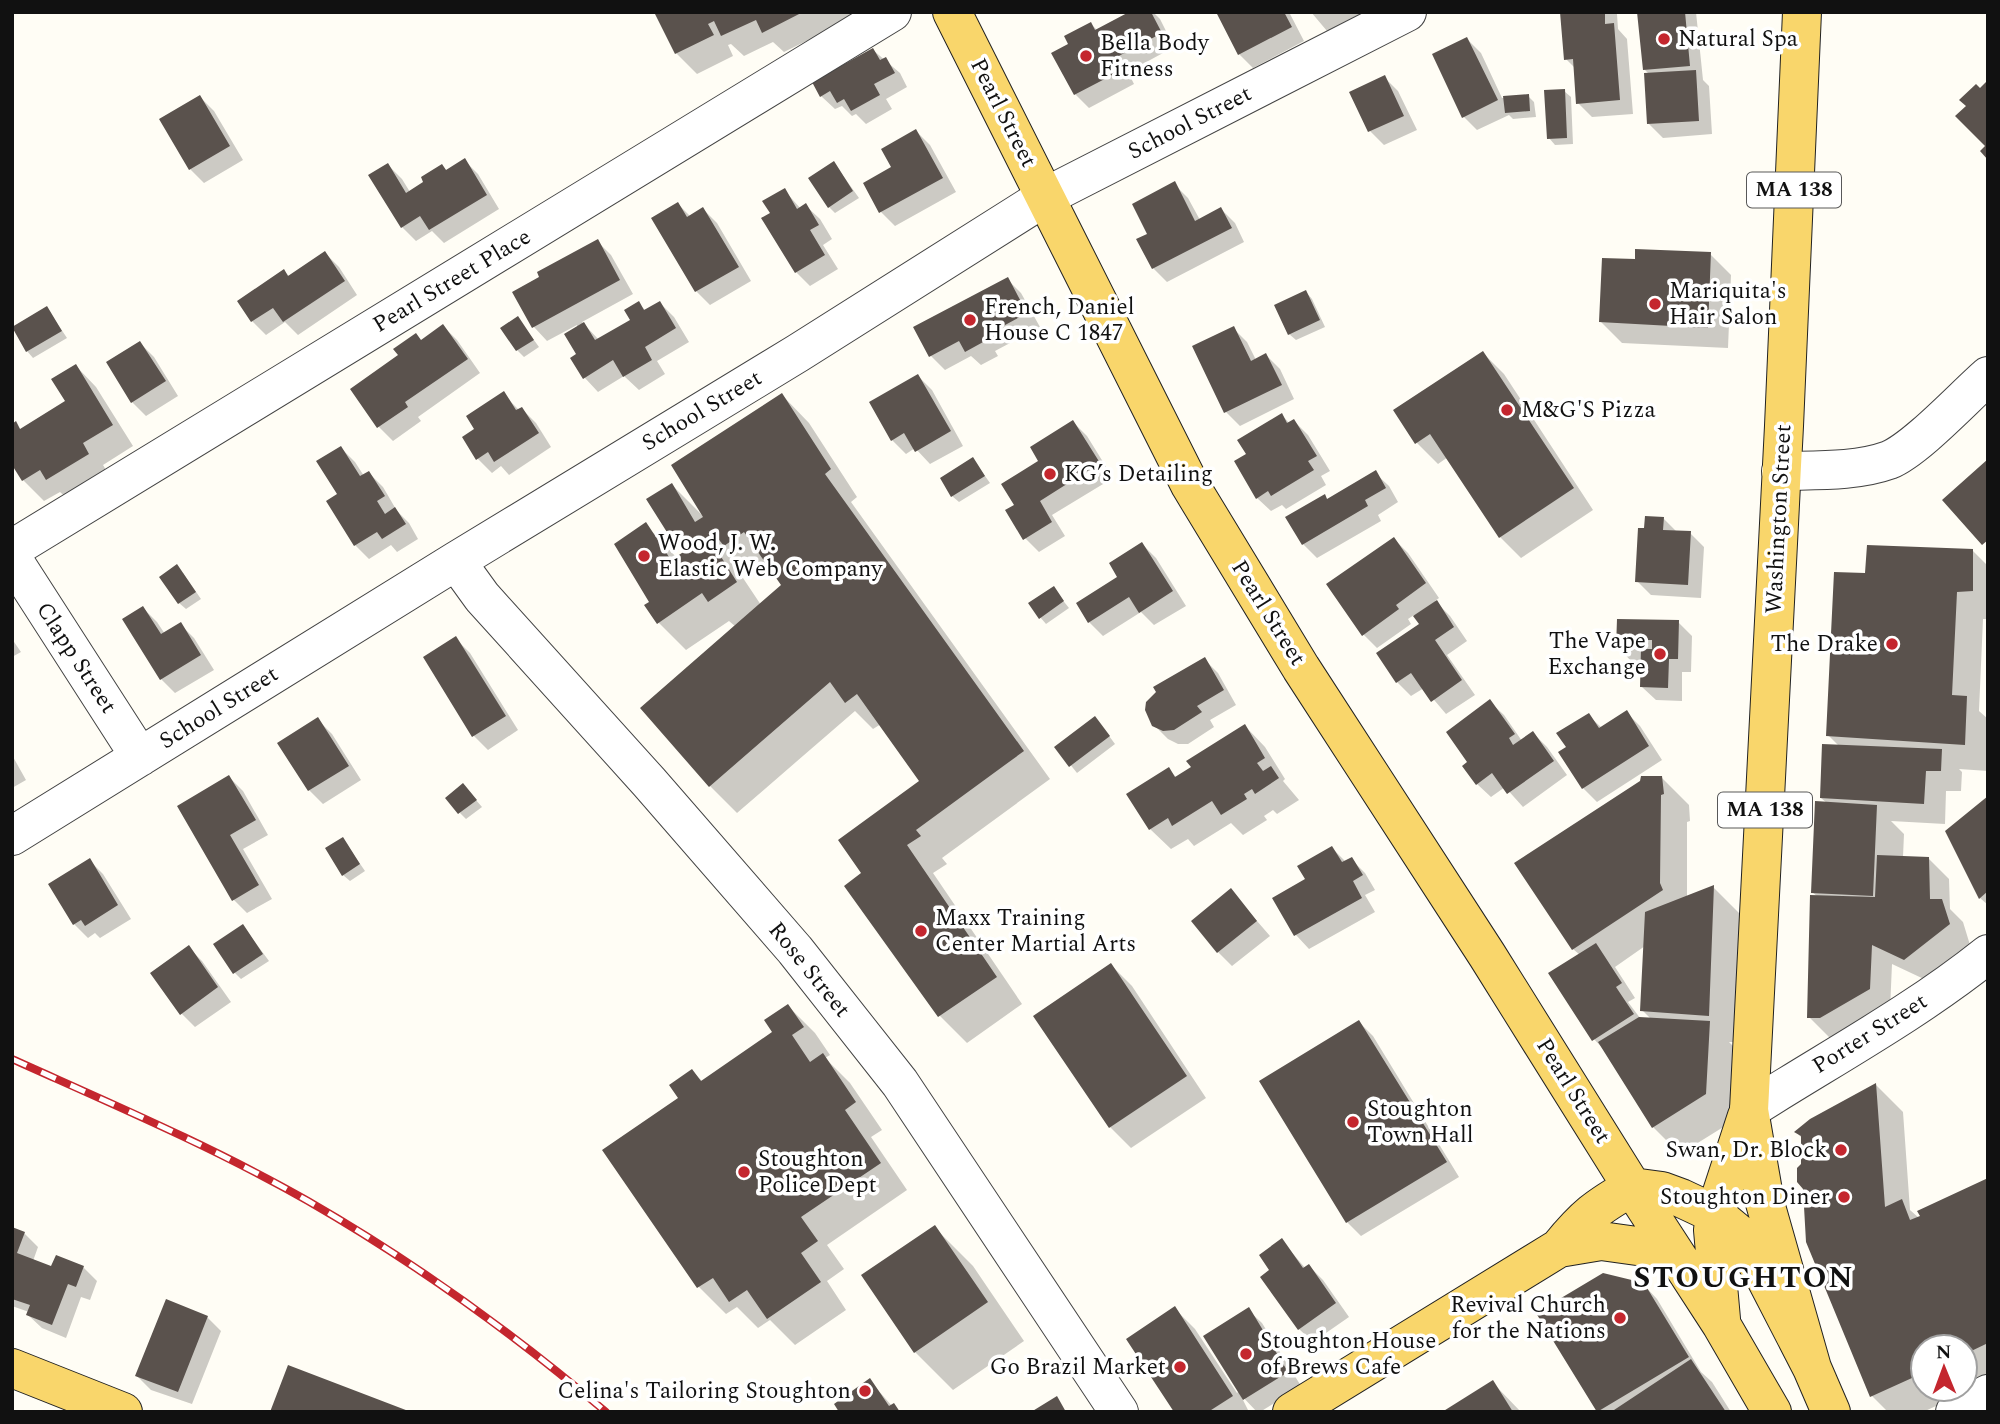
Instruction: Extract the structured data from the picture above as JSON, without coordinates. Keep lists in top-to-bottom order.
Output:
{
  "streets": {
    "main road": ["Pearl Street", "MA 138", "Washington Street"],
    "street": [
      "School Street",
      "Pearl Street Place",
      "Clapp Street",
      "Rose Street",
      "Porter Street"
    ]
  },
  "crossings": [
    ["Pearl Street", "School Street"],
    ["Pearl Street", "MA 138"],
    ["Pearl Street", "Washington Street"],
    ["School Street", "Clapp Street"],
    ["School Street", "Rose Street"],
    ["MA 138", "Washington Street"],
    ["Washington Street", "Porter Street"]
  ],
  "districts": ["STOUGHTON"],
  "places": [
    "Natural Spa",
    "Bella Body Fitness",
    "Mariquita's Hair Salon",
    "French, Daniel House C 1847",
    "M&G'S Pizza",
    "KG’s Detailing",
    "Wood, J. W. Elastic Web Company",
    "The Drake",
    "The Vape Exchange",
    "Maxx Training Center Martial Arts",
    "Stoughton Town Hall",
    "Swan, Dr. Block",
    "Stoughton Police Dept",
    "Stoughton Diner",
    "Revival Church for the Nations",
    "Stoughton House of Brews Cafe",
    "Go Brazil Market",
    "Celina's Tailoring Stoughton"
  ],
  "north": "top"
}
